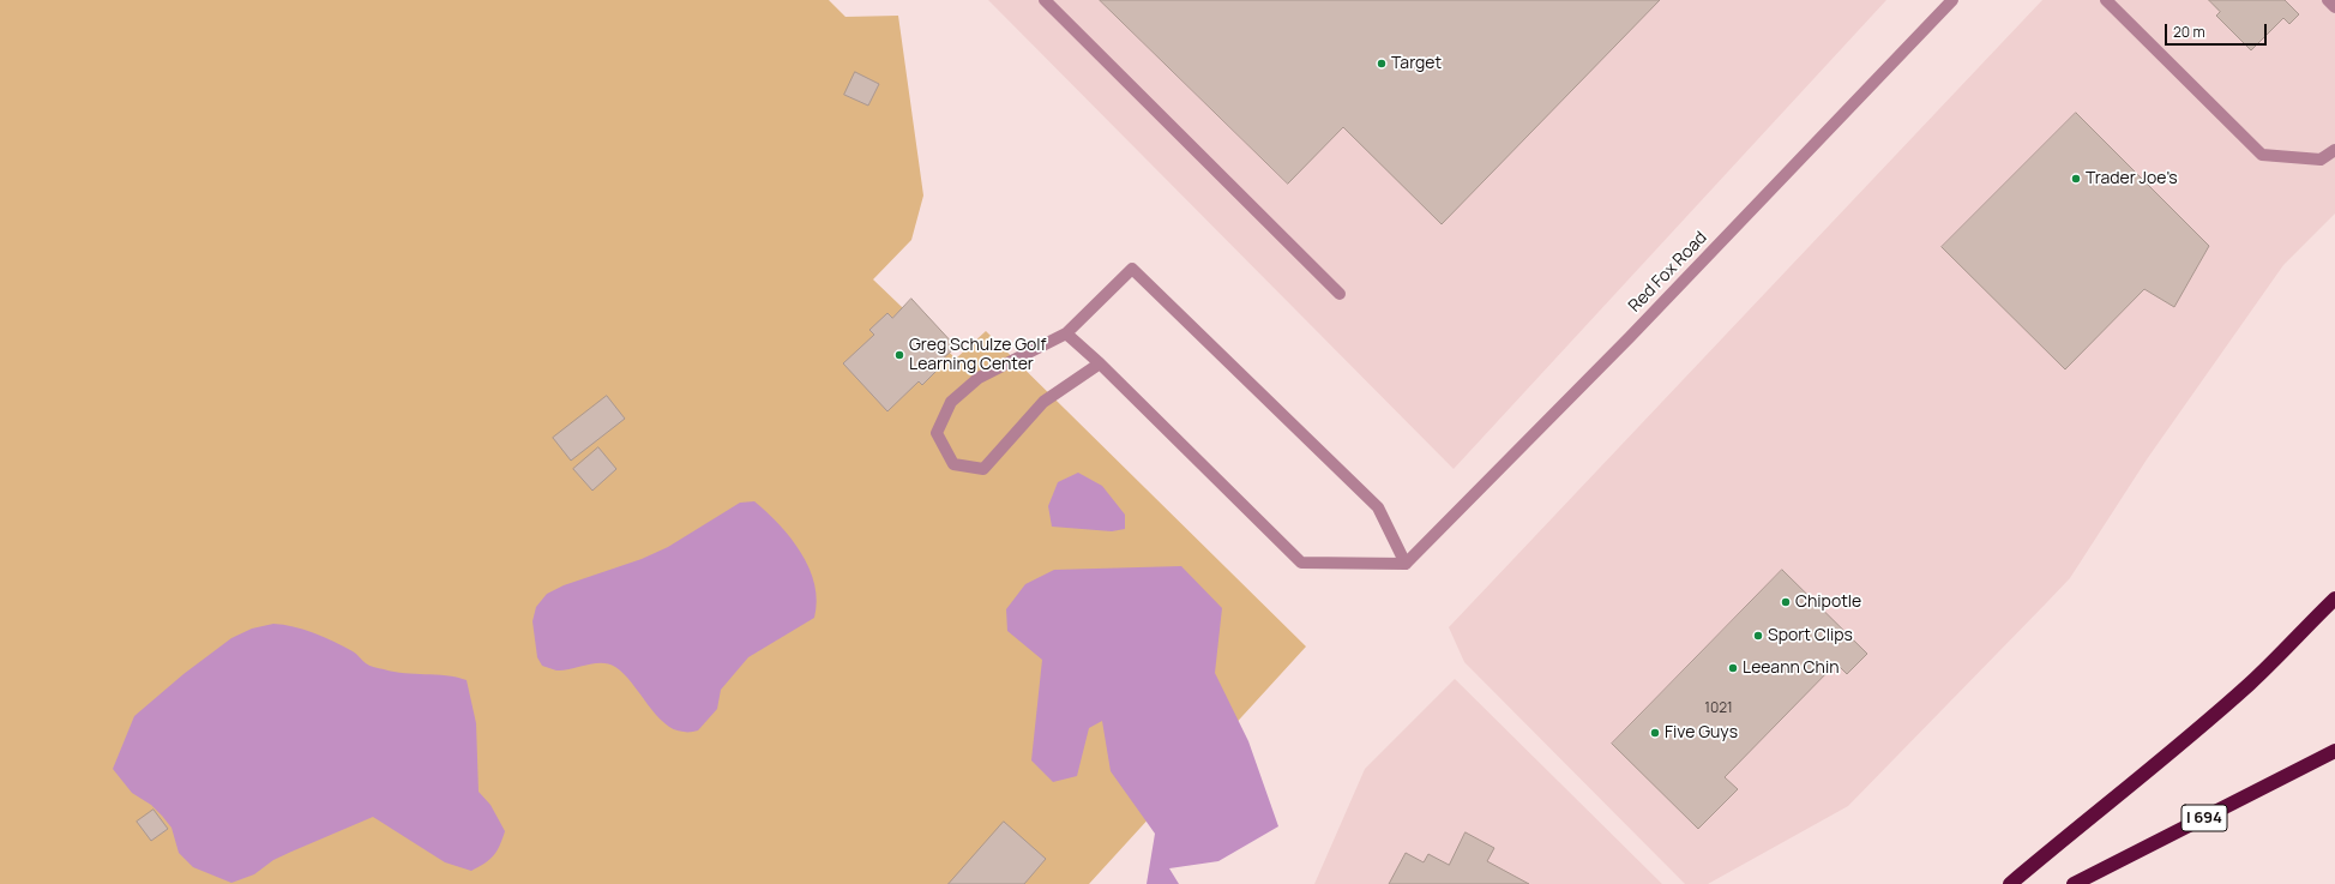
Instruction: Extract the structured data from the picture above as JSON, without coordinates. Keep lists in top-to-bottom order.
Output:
{
  "streets": {
    "highway": ["I 694"],
    "street": ["Red Fox Road"]
  },
  "places": [
    "Target",
    "Trader Joe's",
    "Greg Schulze Golf Learning Center",
    "Chipotle",
    "Sport Clips",
    "Leeann Chin",
    "Five Guys"
  ],
  "house_numbers": ["1021"],
  "scale_bar": "20 m"
}
